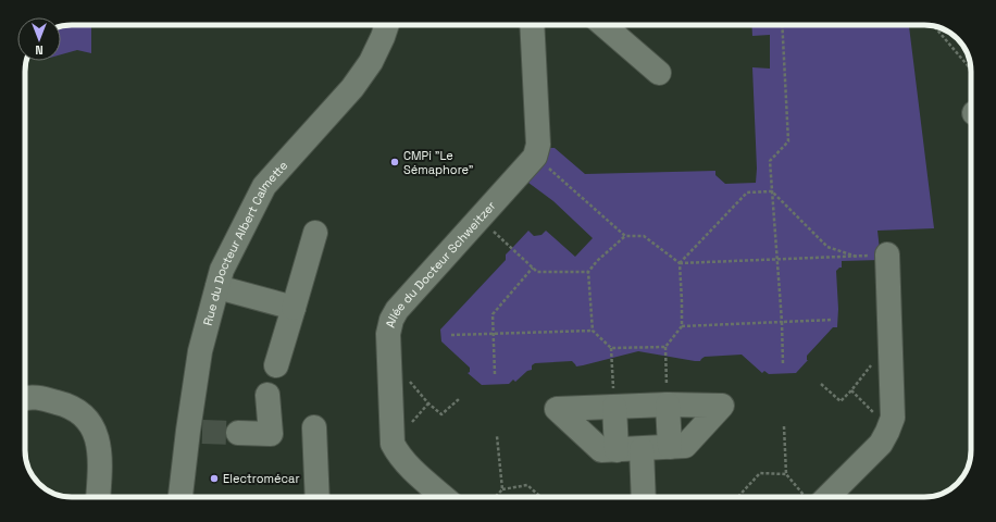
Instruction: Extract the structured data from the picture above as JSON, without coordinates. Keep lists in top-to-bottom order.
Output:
{
  "streets": {
    "street": ["Rue du Docteur Albert Calmette", "Allée du Docteur Schweitzer"]
  },
  "places": ["CMPi \"Le Sémaphore\"", "Electromécar"],
  "north": "bottom"
}
